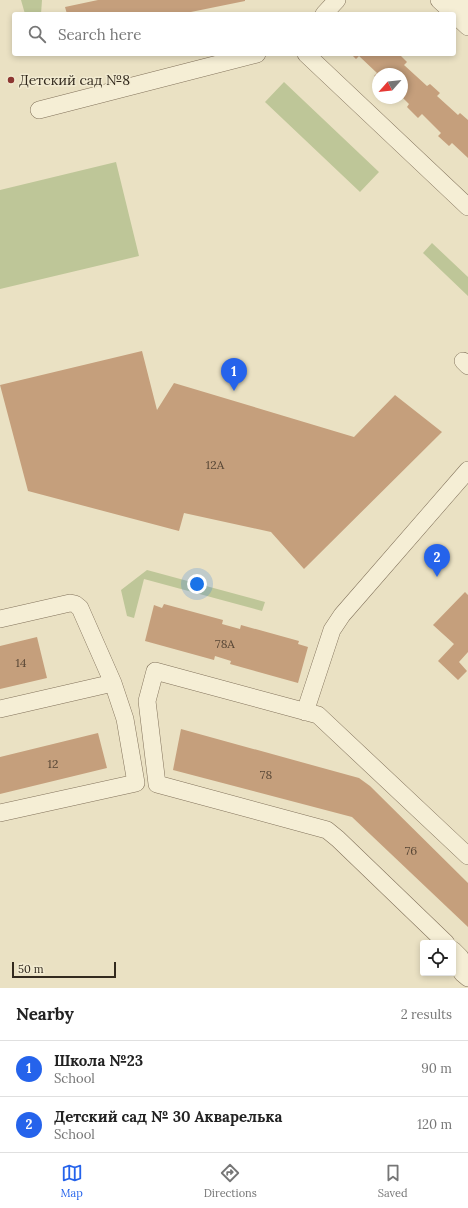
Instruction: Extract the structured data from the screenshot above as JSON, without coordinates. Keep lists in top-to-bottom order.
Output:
{
  "places": ["Детский сад №8"],
  "house_numbers": [
    "12А",
    "78А",
    "14",
    "12",
    "78",
    "76"
  ],
  "scale_bar": "50 m",
  "north": "bottom left",
  "page": {
    "search": "Search here",
    "pins": ["1", "2"],
    "scale": "50 m",
    "heading": ["Nearby", "2 results"],
    "list": [
      {
        "mark": "1",
        "name": "Школа №23",
        "note": "School",
        "value": "90 m"
      },
      {
        "mark": "2",
        "name": "Детский сад № 30 Акварелька",
        "note": "School",
        "value": "120 m"
      }
    ],
    "nav": ["Map", "Directions", "Saved"]
  }
}
